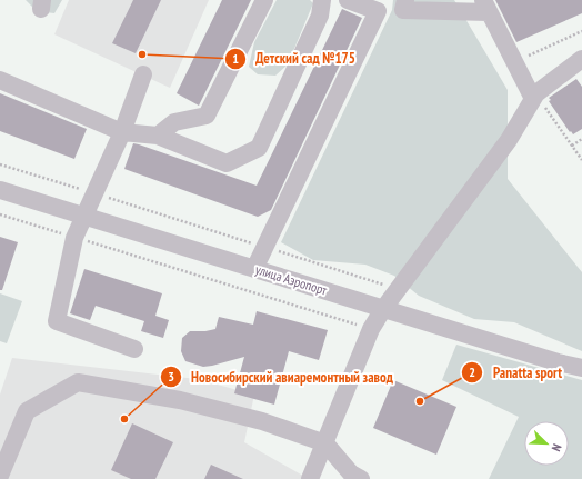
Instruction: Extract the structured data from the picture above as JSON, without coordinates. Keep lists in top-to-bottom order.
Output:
{
  "streets": {
    "street": ["улица Аэропорт"]
  },
  "places": ["Детский сад №175", "Panatta sport", "Новосибирский авиаремонтный завод"],
  "north": "bottom right"
}
